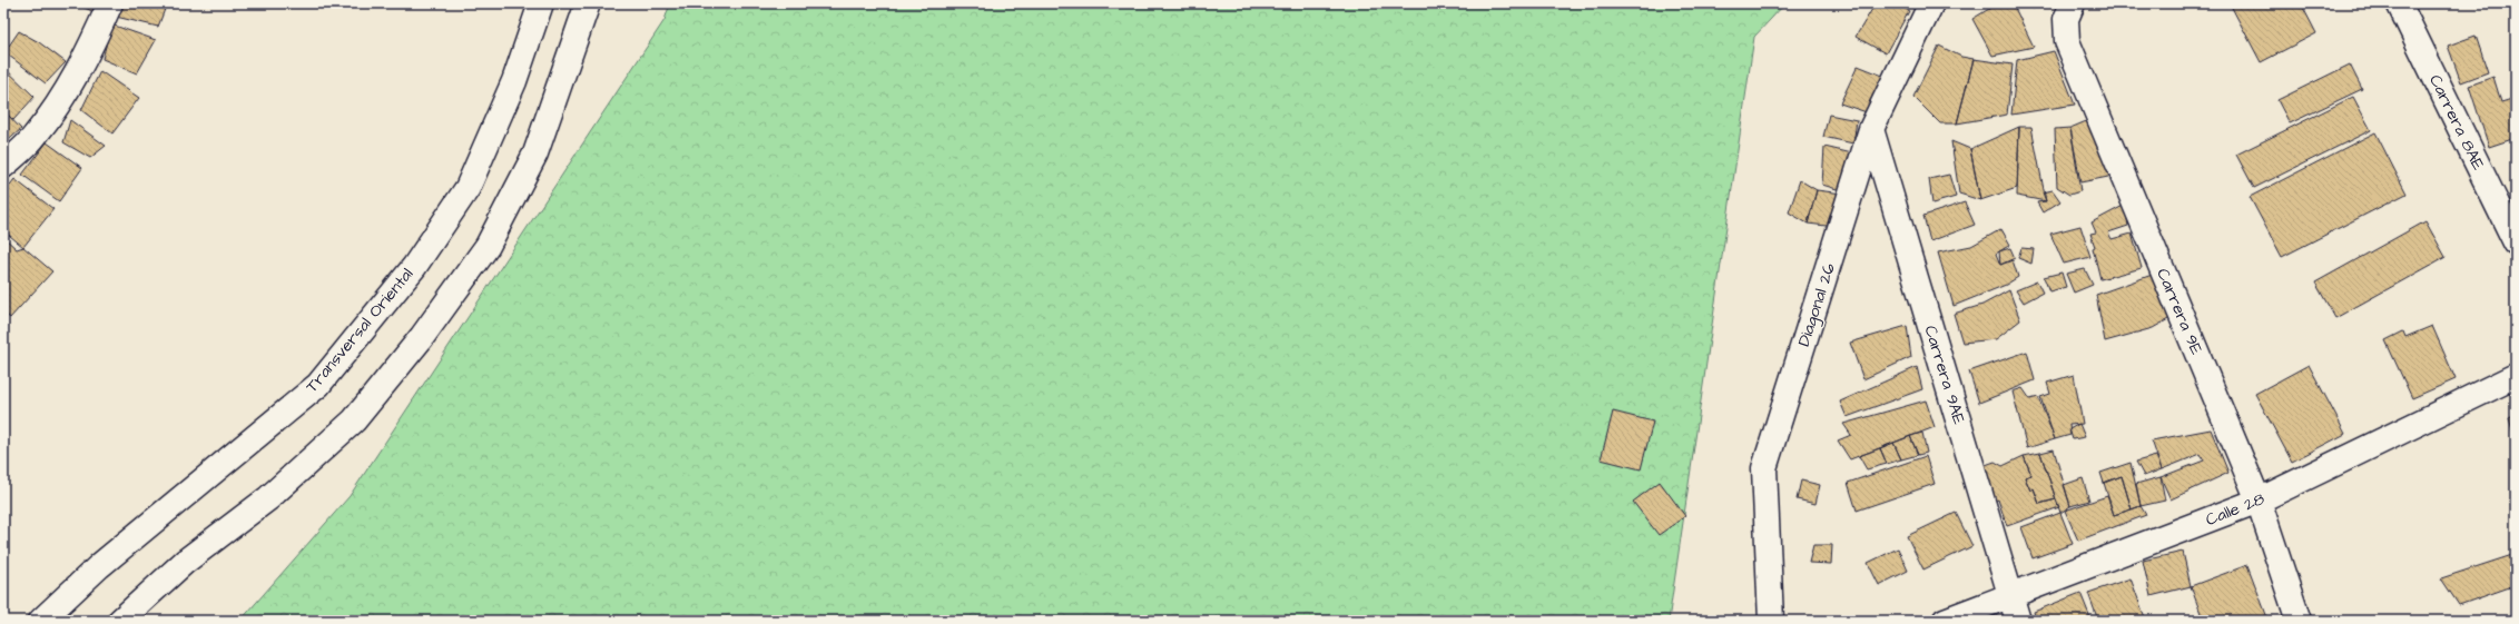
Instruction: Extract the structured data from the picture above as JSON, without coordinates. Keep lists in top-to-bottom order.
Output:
{
  "streets": {
    "street": [
      "Carrera 8AE",
      "Diagonal 26",
      "Carrera 9E",
      "Transversal Oriental",
      "Carrera 9AE",
      "Calle 28"
    ]
  },
  "crossings": [
    ["Diagonal 26", "Carrera 9AE"],
    ["Carrera 9E", "Calle 28"],
    ["Carrera 9AE", "Calle 28"]
  ]
}
